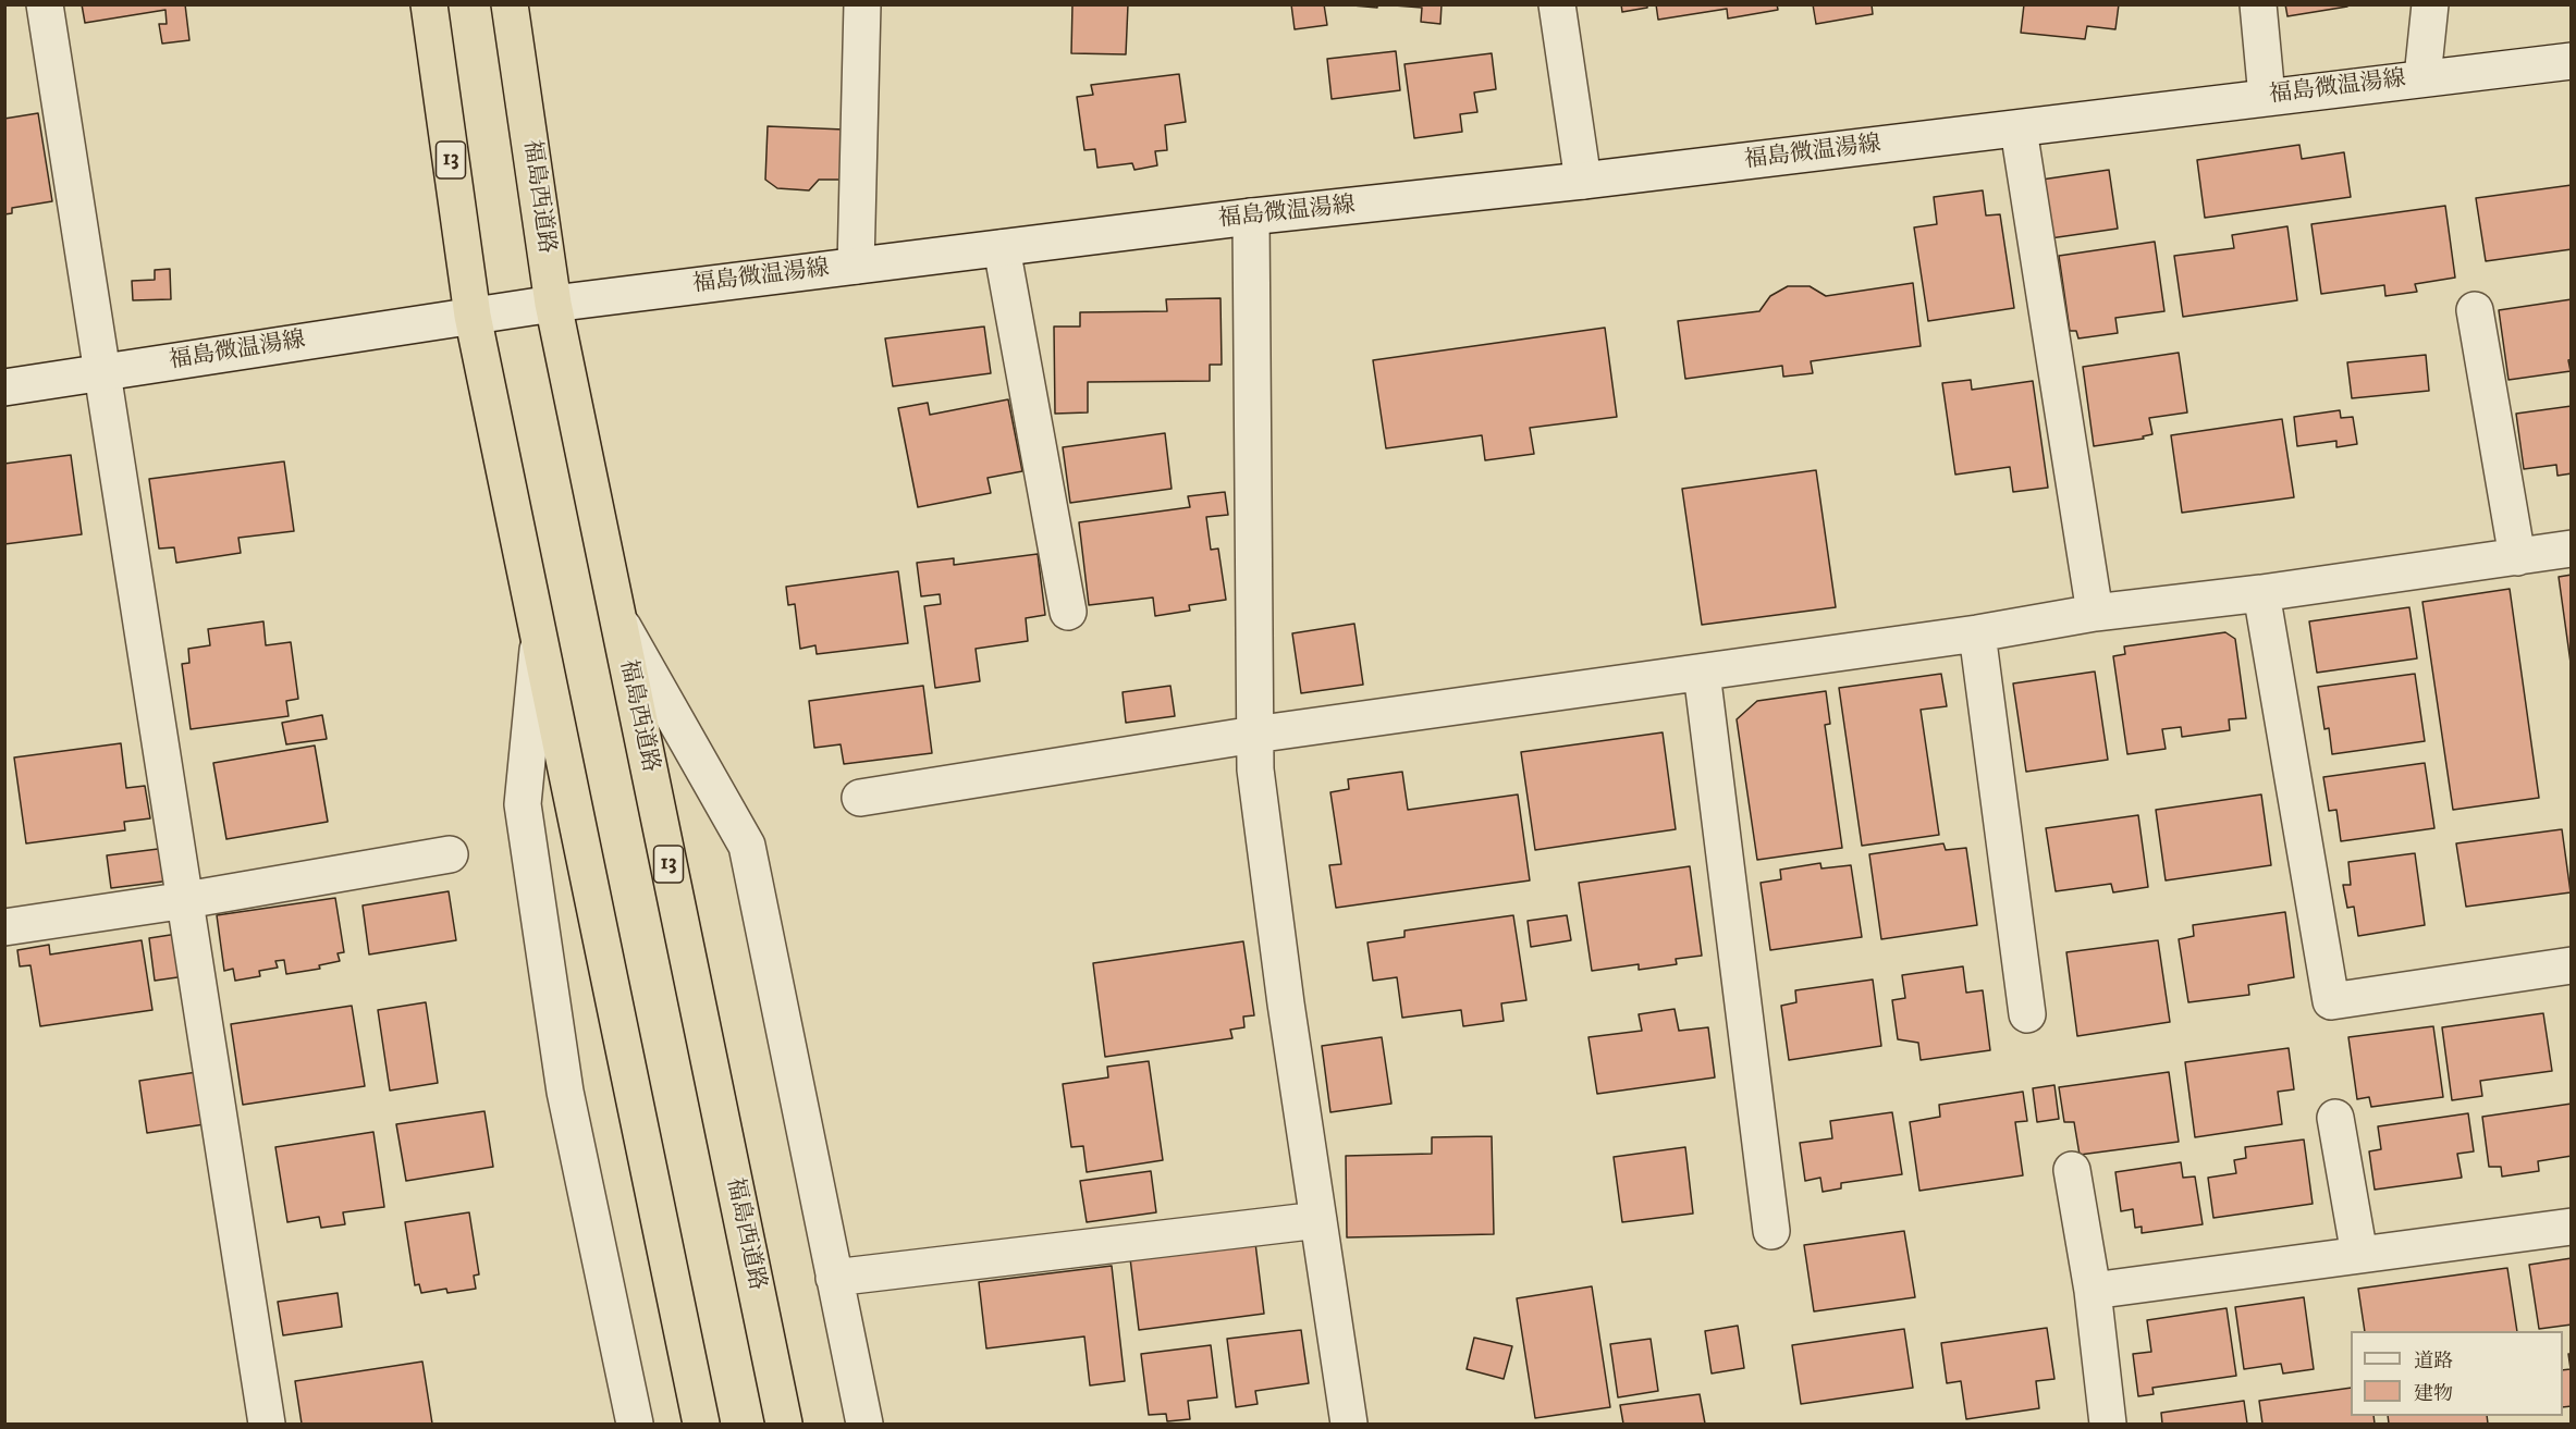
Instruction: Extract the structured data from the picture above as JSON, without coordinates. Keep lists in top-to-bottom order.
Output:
{
  "streets": {
    "highway": ["13", "福島西道路"],
    "street": ["福島微温湯線"]
  },
  "crossings": [
    ["福島微温湯線", "13"],
    ["福島微温湯線", "福島西道路"]
  ],
  "legend": ["道路", "建物"]
}
